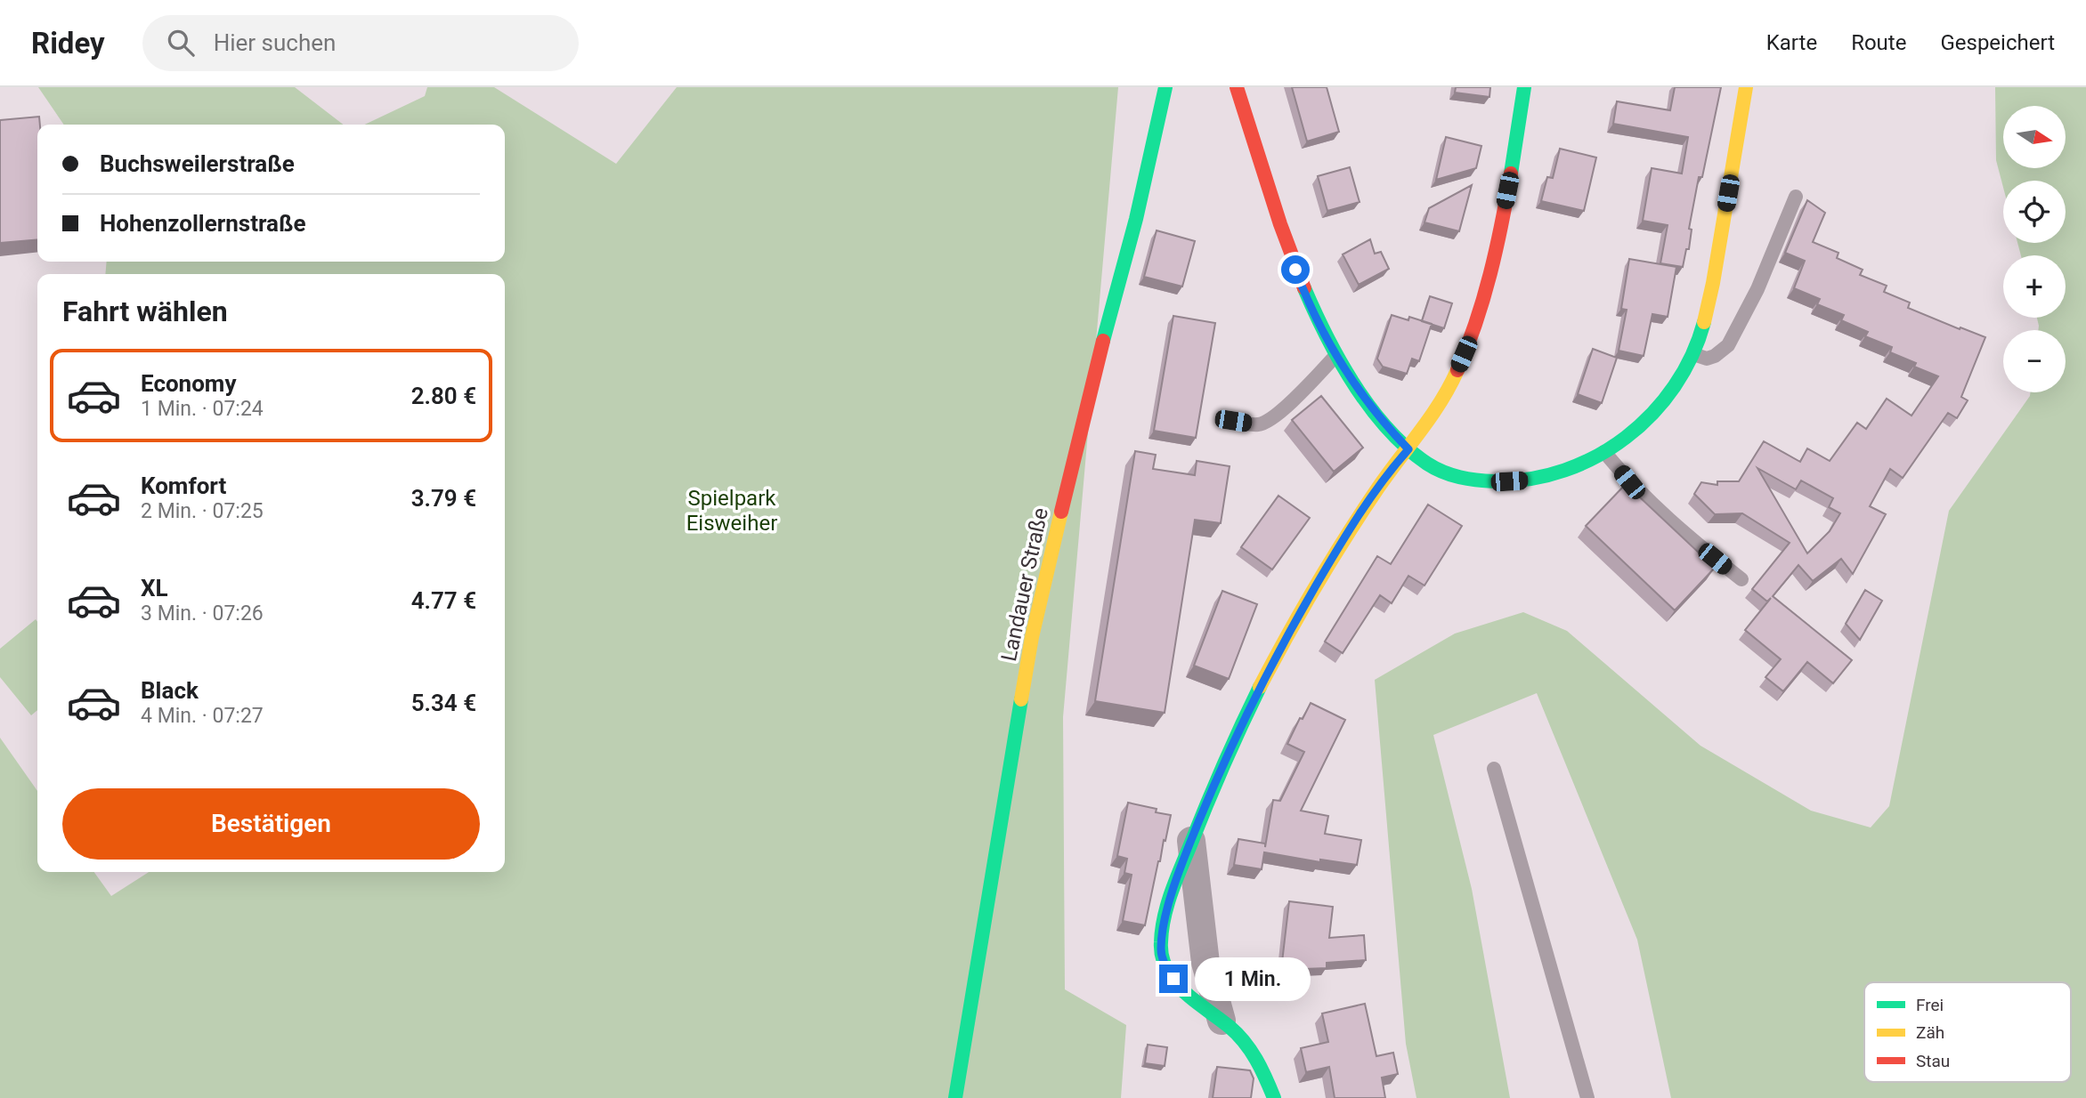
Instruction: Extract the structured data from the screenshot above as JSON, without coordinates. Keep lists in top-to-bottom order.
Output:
{
  "streets": {
    "street": ["Landauer Straße"]
  },
  "parks": ["Spielpark Eisweiher"],
  "legend": ["Frei", "Zäh", "Stau"],
  "north": "right",
  "page": {
    "header": "Ridey",
    "search": "Hier suchen",
    "nav": ["Karte", "Route", "Gespeichert"],
    "map_buttons": ["+", "−"],
    "banner": ["Buchsweilerstraße", "Hohenzollernstraße"],
    "heading": "Fahrt wählen",
    "list": [
      {
        "name": "Economy",
        "note": "1 Min. · 07:24",
        "value": "2.80 €"
      },
      {
        "name": "Komfort",
        "note": "2 Min. · 07:25",
        "value": "3.79 €"
      },
      {
        "name": "XL",
        "note": "3 Min. · 07:26",
        "value": "4.77 €"
      },
      {
        "name": "Black",
        "note": "4 Min. · 07:27",
        "value": "5.34 €"
      }
    ],
    "buttons": "Bestätigen",
    "bubble": "1 Min."
  }
}
